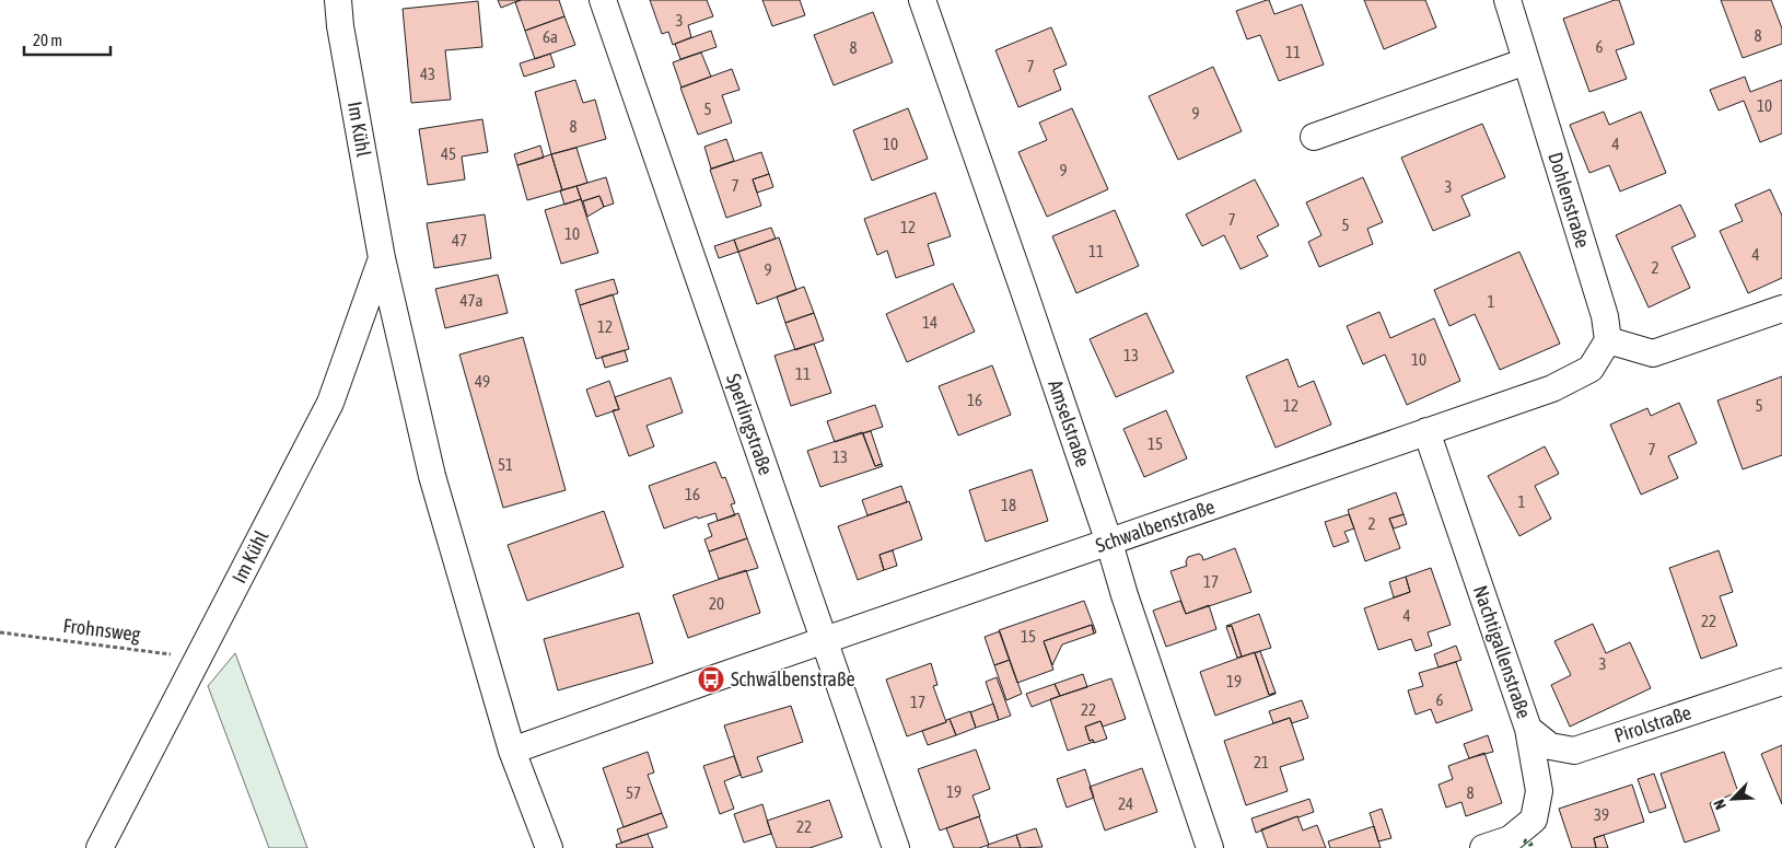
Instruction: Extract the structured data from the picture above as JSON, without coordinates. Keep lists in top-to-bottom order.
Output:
{
  "streets": {
    "street": [
      "Im Kühl",
      "Dohlenstraße",
      "Amselstraße",
      "Sperlingstraße",
      "Schwalbenstraße",
      "Nachtigallenstraße",
      "Pirolstraße"
    ],
    "path": ["Frohnsweg"]
  },
  "crossings": [
    ["Im Kühl", "Schwalbenstraße"],
    ["Im Kühl", "Frohnsweg"],
    ["Dohlenstraße", "Schwalbenstraße"],
    ["Amselstraße", "Schwalbenstraße"],
    ["Sperlingstraße", "Schwalbenstraße"],
    ["Schwalbenstraße", "Nachtigallenstraße"],
    ["Nachtigallenstraße", "Pirolstraße"]
  ],
  "places": {
    "bus stop": ["Schwalbenstraße"]
  },
  "house_numbers": [
    "3",
    "8",
    "6a",
    "6",
    "8",
    "11",
    "7",
    "43",
    "10",
    "5",
    "9",
    "8",
    "10",
    "4",
    "45",
    "9",
    "7",
    "3",
    "7",
    "5",
    "12",
    "10",
    "47",
    "11",
    "4",
    "2",
    "9",
    "47a",
    "1",
    "14",
    "12",
    "13",
    "10",
    "11",
    "49",
    "16",
    "12",
    "5",
    "15",
    "7",
    "13",
    "51",
    "16",
    "1",
    "18",
    "2",
    "17",
    "20",
    "4",
    "22",
    "15",
    "3",
    "19",
    "6",
    "17",
    "22",
    "21",
    "19",
    "57",
    "8",
    "24",
    "39",
    "22"
  ],
  "scale_bar": "20 m",
  "north": "bottom left"
}
